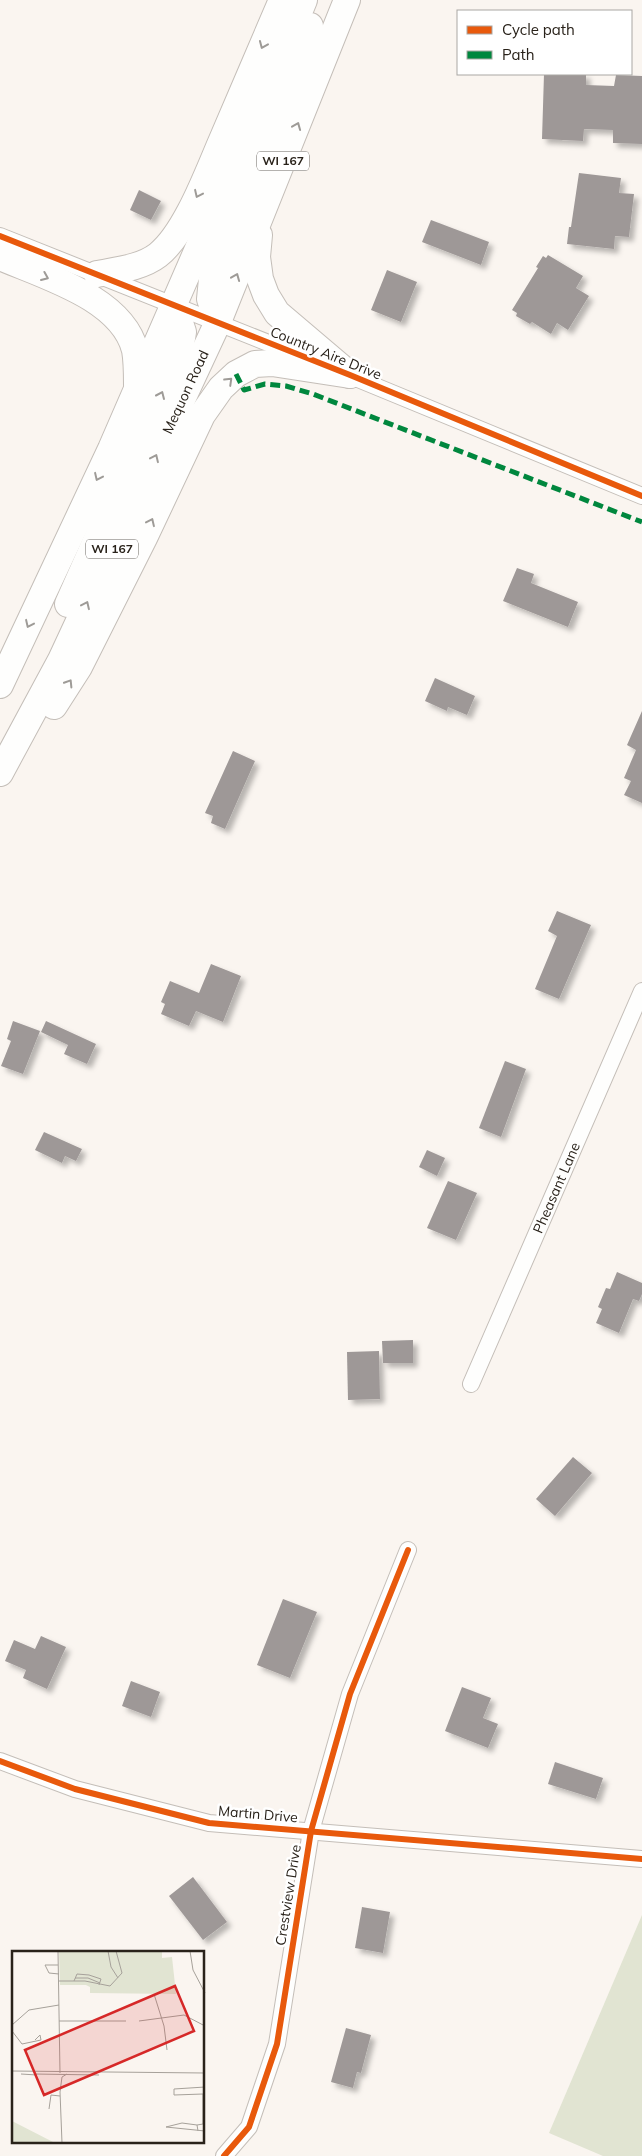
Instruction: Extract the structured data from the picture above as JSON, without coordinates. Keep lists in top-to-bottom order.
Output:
{
  "streets": {
    "main road": ["WI 167", "Mequon Road"],
    "street": [
      "Country Aire Drive",
      "Pheasant Lane",
      "Martin Drive",
      "Crestview Drive"
    ]
  },
  "crossings": [
    ["WI 167", "Country Aire Drive"],
    ["Country Aire Drive", "Mequon Road"],
    ["Martin Drive", "Crestview Drive"]
  ],
  "legend": ["Cycle path", "Path"]
}
